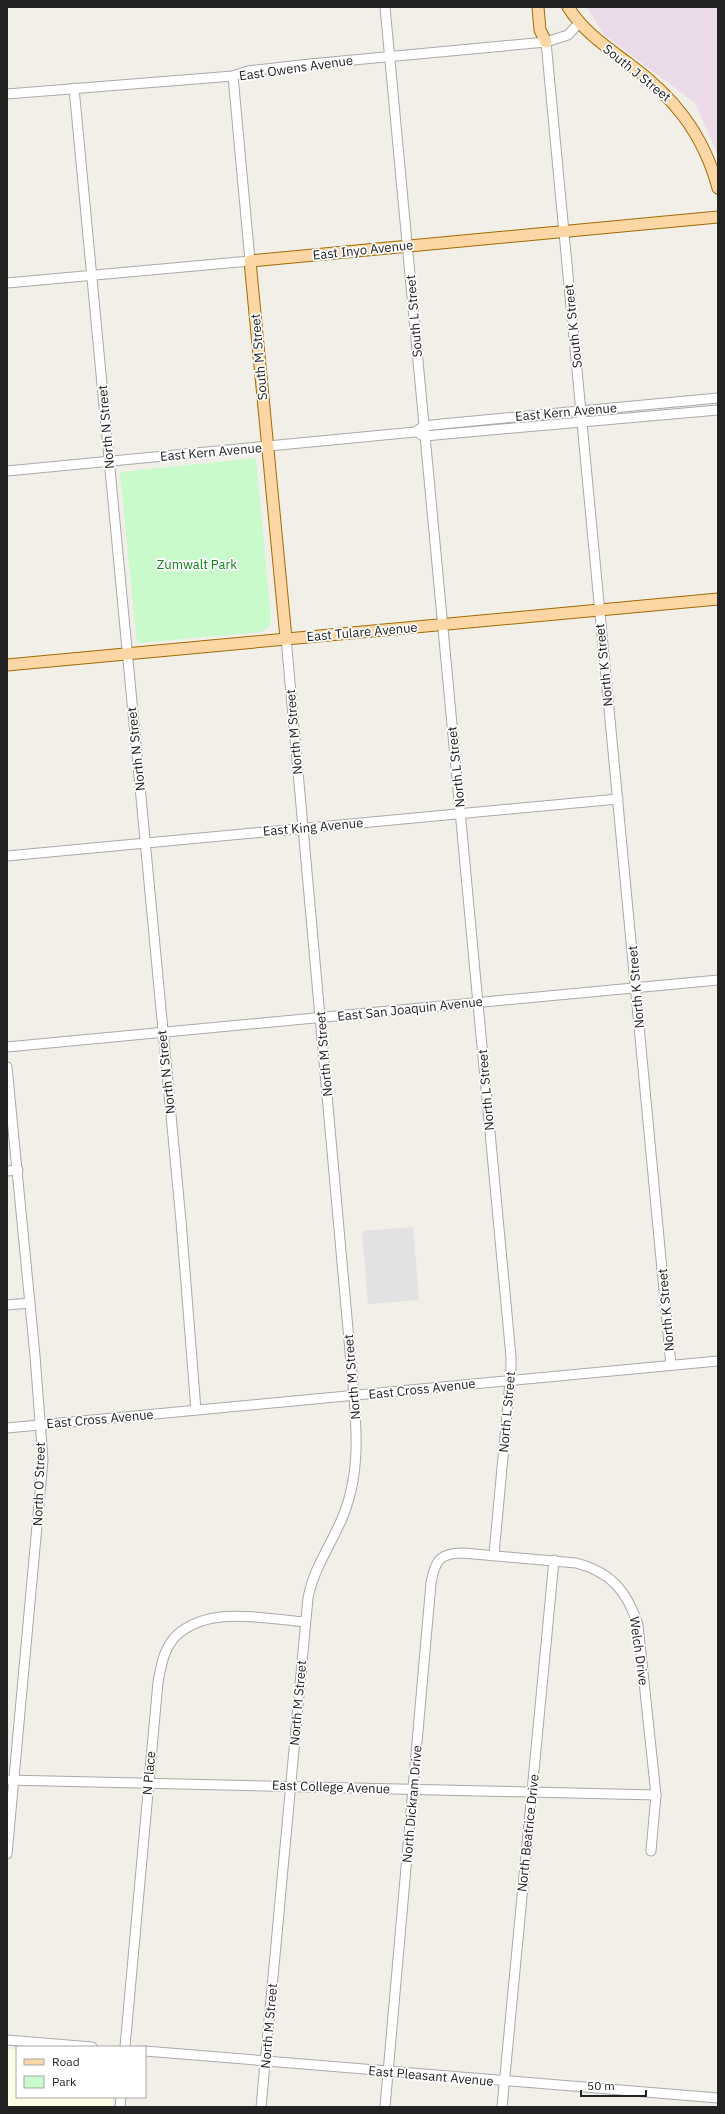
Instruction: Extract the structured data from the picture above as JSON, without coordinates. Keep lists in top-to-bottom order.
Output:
{
  "streets": {
    "main road": [
      "South J Street",
      "East Inyo Avenue",
      "South M Street",
      "East Tulare Avenue"
    ],
    "street": [
      "East Owens Avenue",
      "South L Street",
      "South K Street",
      "East Kern Avenue",
      "North N Street",
      "North K Street",
      "North M Street",
      "North L Street",
      "East King Avenue",
      "East San Joaquin Avenue",
      "East Cross Avenue",
      "North O Street",
      "Welch Drive",
      "N Place",
      "East College Avenue",
      "North Dickram Drive",
      "North Beatrice Drive",
      "East Pleasant Avenue"
    ]
  },
  "crossings": [
    ["East Owens Avenue", "South J Street"],
    ["East Owens Avenue", "South L Street"],
    ["East Owens Avenue", "South K Street"],
    ["East Owens Avenue", "South M Street"],
    ["East Owens Avenue", "North N Street"],
    ["East Inyo Avenue", "South L Street"],
    ["East Inyo Avenue", "South K Street"],
    ["East Inyo Avenue", "South M Street"],
    ["East Inyo Avenue", "North N Street"],
    ["South L Street", "East Kern Avenue"],
    ["South L Street", "East Tulare Avenue"],
    ["South L Street", "North L Street"],
    ["South K Street", "East Kern Avenue"],
    ["South K Street", "East Tulare Avenue"],
    ["South K Street", "North K Street"],
    ["South M Street", "East Kern Avenue"],
    ["South M Street", "East Tulare Avenue"],
    ["South M Street", "North M Street"],
    ["East Kern Avenue", "North N Street"],
    ["North N Street", "East Tulare Avenue"],
    ["North N Street", "East King Avenue"],
    ["North N Street", "East San Joaquin Avenue"],
    ["North N Street", "East Cross Avenue"],
    ["East Tulare Avenue", "North K Street"],
    ["East Tulare Avenue", "North M Street"],
    ["East Tulare Avenue", "North L Street"],
    ["North K Street", "East King Avenue"],
    ["North K Street", "East San Joaquin Avenue"],
    ["North K Street", "East Cross Avenue"],
    ["North M Street", "East King Avenue"],
    ["North M Street", "East San Joaquin Avenue"],
    ["North M Street", "East Cross Avenue"],
    ["North M Street", "N Place"],
    ["North M Street", "East College Avenue"],
    ["North M Street", "East Pleasant Avenue"],
    ["North L Street", "East King Avenue"],
    ["North L Street", "East San Joaquin Avenue"],
    ["North L Street", "East Cross Avenue"],
    ["North L Street", "Welch Drive"],
    ["North L Street", "North Dickram Drive"],
    ["East Cross Avenue", "North O Street"],
    ["North O Street", "East College Avenue"],
    ["Welch Drive", "East College Avenue"],
    ["Welch Drive", "North Dickram Drive"],
    ["Welch Drive", "North Beatrice Drive"],
    ["N Place", "East College Avenue"],
    ["East College Avenue", "North Dickram Drive"],
    ["East College Avenue", "North Beatrice Drive"],
    ["North Dickram Drive", "East Pleasant Avenue"],
    ["North Beatrice Drive", "East Pleasant Avenue"]
  ],
  "parks": ["Zumwalt Park"],
  "legend": ["Road", "Park"],
  "scale_bar": "50 m"
}
